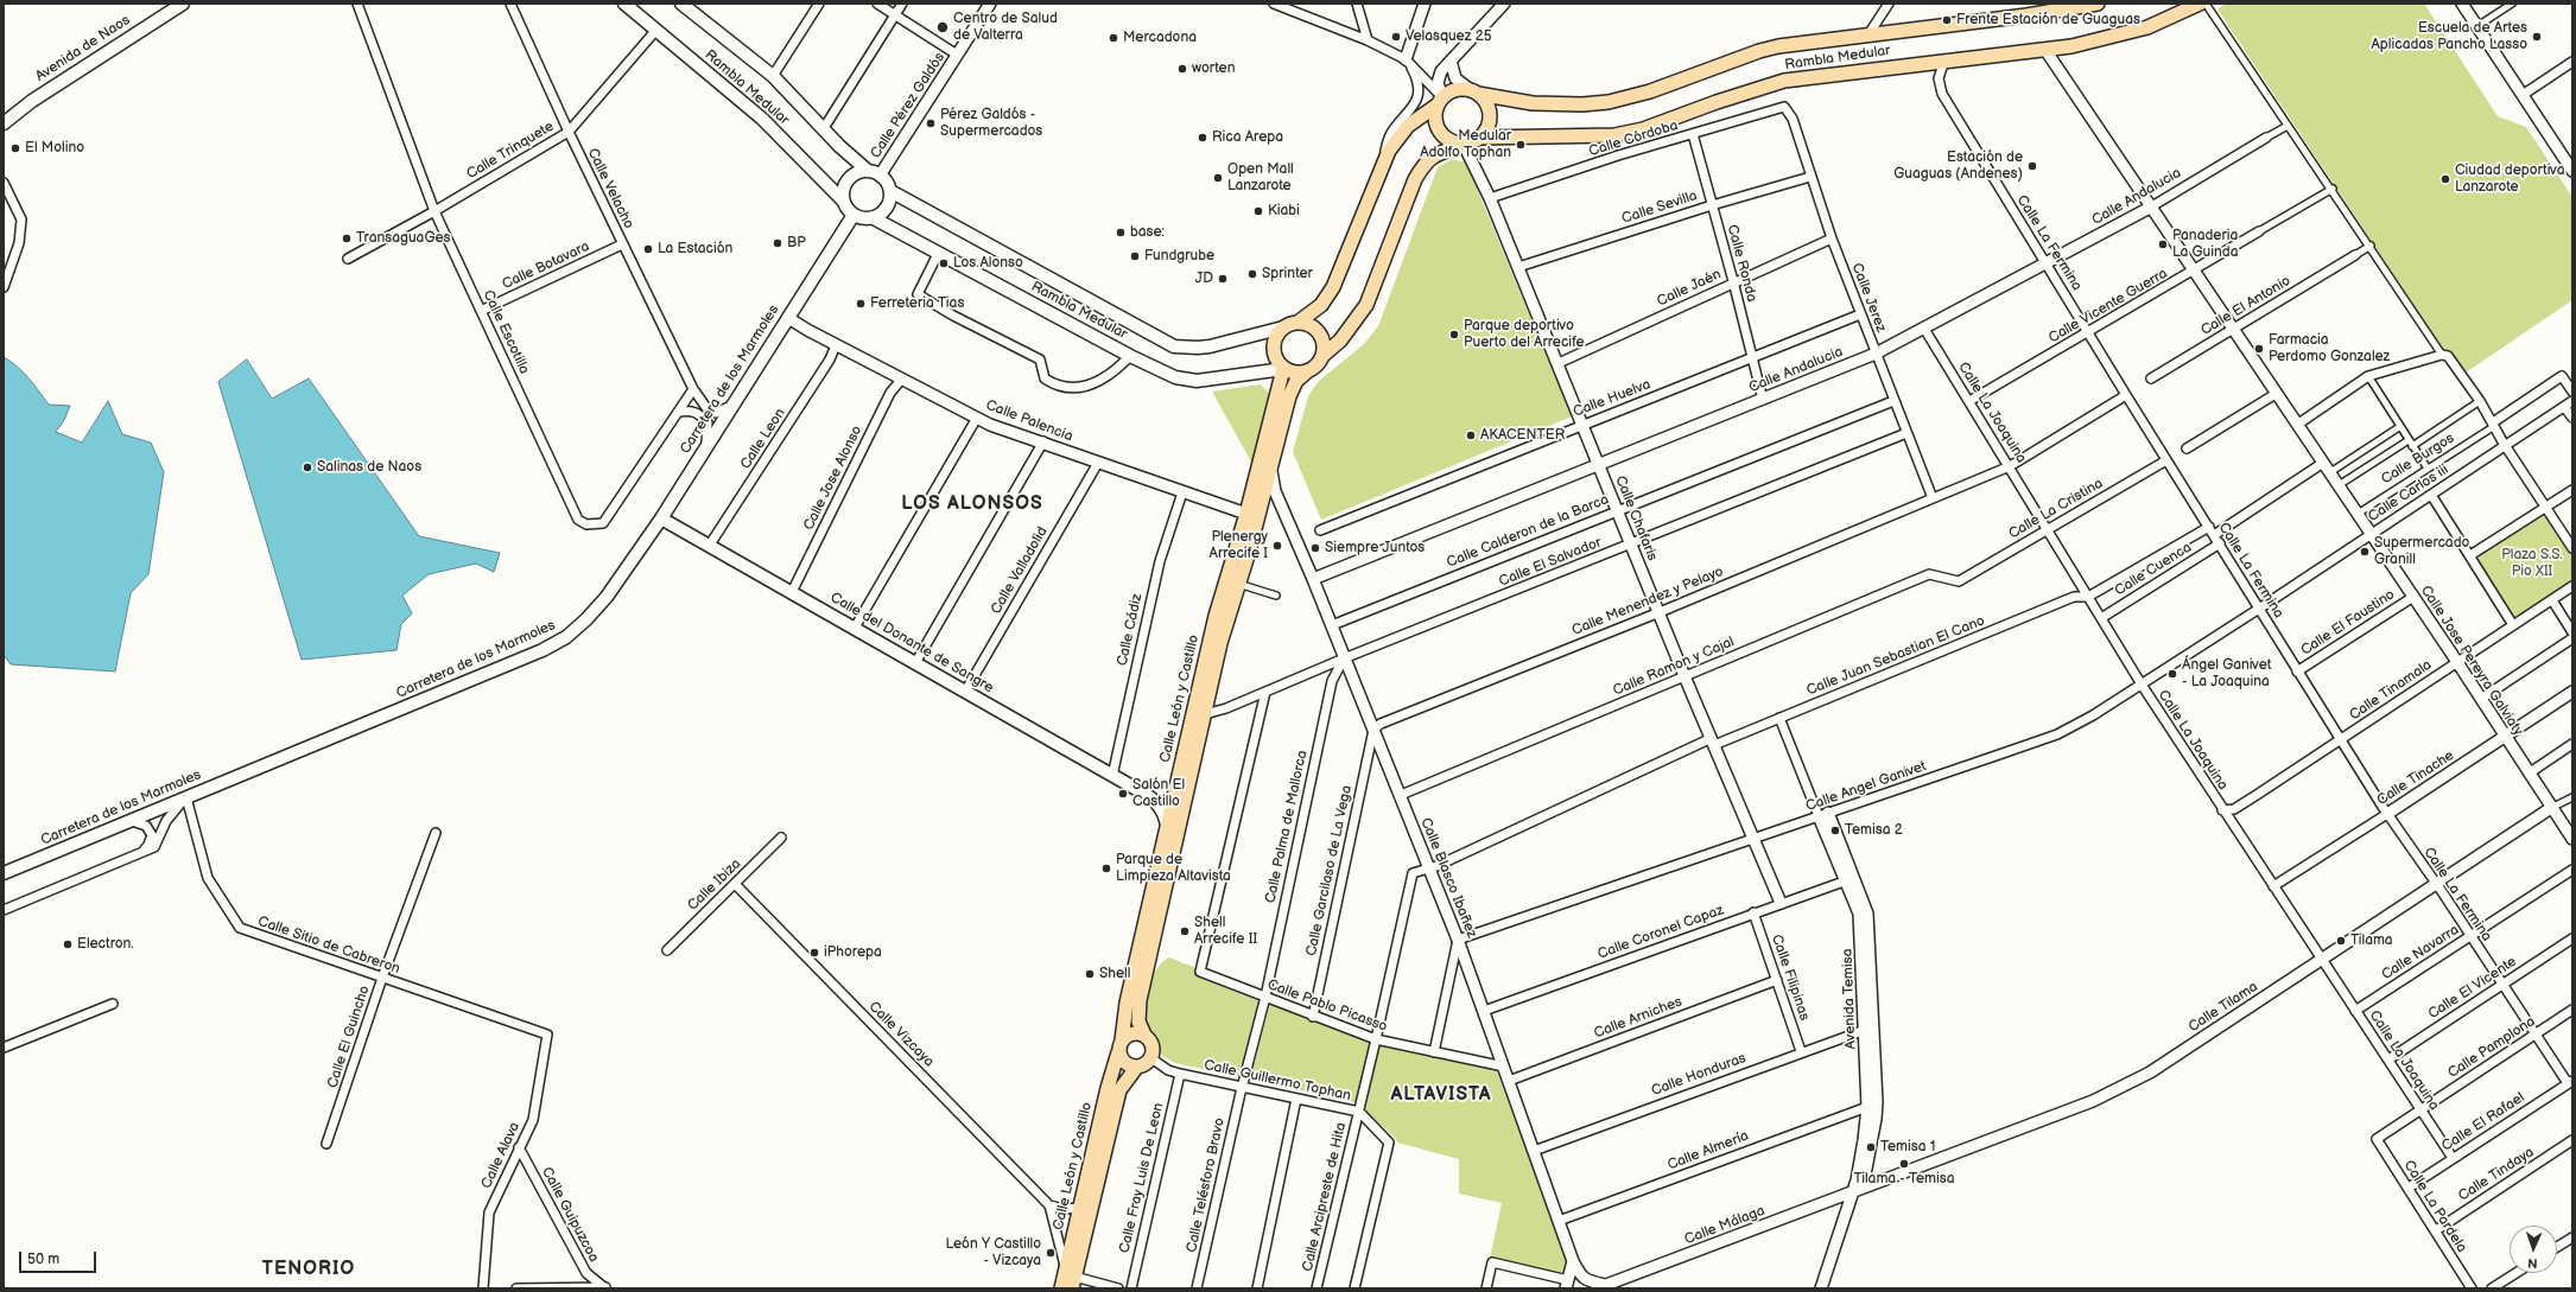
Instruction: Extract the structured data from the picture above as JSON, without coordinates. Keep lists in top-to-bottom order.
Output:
{
  "streets": {
    "main road": [
      "Avenida de Naos",
      "Rambla Medular",
      "Carretera de los Marmoles",
      "Calle del Donante de Sangre",
      "Calle León y Castillo"
    ],
    "street": [
      "Calle Pérez Galdós",
      "Calle Córdoba",
      "Calle Trinquete",
      "Calle Velacho",
      "Calle Andalucia",
      "Calle Sevilla",
      "Calle La Fermina",
      "Calle Ronda",
      "Calle Botavara",
      "Calle Jaén",
      "Calle Jerez",
      "Calle Vicente Guerra",
      "Calle El Antonio",
      "Calle Escotilla",
      "Calle Huelva",
      "Calle La Joaquina",
      "Calle Palencia",
      "Calle Leon",
      "Calle Burgos",
      "Calle Jose Alonso",
      "Calle Carlos iii",
      "Calle La Cristina",
      "Calle Chafaris",
      "Calle Calderon de la Barca",
      "Calle El Salvador",
      "Calle Cuenca",
      "Calle Valladolid",
      "Calle Menendez y Pelayo",
      "Calle El Faustino",
      "Calle Cádiz",
      "Calle Juan Sebastian El Cano",
      "Calle Jose Pereyra Galviaty",
      "Calle Ramon y Cajal",
      "Calle Tinamala",
      "Calle Tinache",
      "Calle Angel Ganivet",
      "Calle Palma de Mallorca",
      "Calle Garcilaso de La Vega",
      "Calle Blasco Ibañez",
      "Calle Ibiza",
      "Calle Coronel Capaz",
      "Calle Sitio de Cabreron",
      "Calle Navarra",
      "Calle Filipinas",
      "Calle El Vicente",
      "Avenida Temisa",
      "Calle Pablo Picasso",
      "Calle Tilama",
      "Calle Arniches",
      "Calle Vizcaya",
      "Calle El Guincho",
      "Calle Pamplona",
      "Calle Honduras",
      "Calle Guillermo Tophan",
      "Calle El Rafael",
      "Calle Almería",
      "Calle Alava",
      "Calle Tindaya",
      "Calle Fray Luis De Leon",
      "Calle Telésforo Bravo",
      "Calle Arcipreste de Hita",
      "Calle La Pardela",
      "Calle Guipuzcoa",
      "Calle Málaga"
    ]
  },
  "crossings": [
    ["Rambla Medular", "Calle Pérez Galdós"],
    ["Rambla Medular", "Calle Trinquete"],
    ["Rambla Medular", "Calle La Fermina"],
    ["Rambla Medular", "Carretera de los Marmoles"],
    ["Rambla Medular", "Calle Chafaris"],
    ["Rambla Medular", "Calle Jose Pereyra Galviaty"],
    ["Rambla Medular", "Calle León y Castillo"],
    ["Calle Pérez Galdós", "Carretera de los Marmoles"],
    ["Calle Córdoba", "Calle Ronda"],
    ["Calle Córdoba", "Calle Jerez"],
    ["Calle Córdoba", "Calle Chafaris"],
    ["Calle Trinquete", "Calle Velacho"],
    ["Calle Trinquete", "Calle Escotilla"],
    ["Calle Velacho", "Calle Botavara"],
    ["Calle Velacho", "Calle Escotilla"],
    ["Calle Velacho", "Carretera de los Marmoles"],
    ["Calle Andalucia", "Calle La Fermina"],
    ["Calle Andalucia", "Calle Ronda"],
    ["Calle Andalucia", "Calle Jerez"],
    ["Calle Andalucia", "Calle La Joaquina"],
    ["Calle Andalucia", "Calle Chafaris"],
    ["Calle Andalucia", "Calle Jose Pereyra Galviaty"],
    ["Calle Andalucia", "Calle Blasco Ibañez"],
    ["Calle Sevilla", "Calle Ronda"],
    ["Calle Sevilla", "Calle Jerez"],
    ["Calle Sevilla", "Calle Chafaris"],
    ["Calle La Fermina", "Calle Vicente Guerra"],
    ["Calle La Fermina", "Calle Carlos iii"],
    ["Calle La Fermina", "Calle La Cristina"],
    ["Calle La Fermina", "Calle Cuenca"],
    ["Calle La Fermina", "Calle El Faustino"],
    ["Calle La Fermina", "Calle Tinamala"],
    ["Calle La Fermina", "Calle Tinache"],
    ["Calle La Fermina", "Calle Angel Ganivet"],
    ["Calle La Fermina", "Calle Navarra"],
    ["Calle La Fermina", "Calle El Vicente"],
    ["Calle La Fermina", "Calle Tilama"],
    ["Calle La Fermina", "Calle Pamplona"],
    ["Calle La Fermina", "Calle El Rafael"],
    ["Calle Ronda", "Calle Jaén"],
    ["Calle Ronda", "Calle Huelva"],
    ["Calle Botavara", "Calle Escotilla"],
    ["Calle Jaén", "Calle Jerez"],
    ["Calle Jaén", "Calle Chafaris"],
    ["Calle Jerez", "Calle Huelva"],
    ["Calle Jerez", "Calle Calderon de la Barca"],
    ["Calle Jerez", "Calle El Salvador"],
    ["Calle Jerez", "Calle Menendez y Pelayo"],
    ["Calle Vicente Guerra", "Calle La Joaquina"],
    ["Calle Vicente Guerra", "Calle Jose Pereyra Galviaty"],
    ["Calle El Antonio", "Calle Jose Pereyra Galviaty"],
    ["Carretera de los Marmoles", "Calle Palencia"],
    ["Carretera de los Marmoles", "Calle del Donante de Sangre"],
    ["Carretera de los Marmoles", "Calle Sitio de Cabreron"],
    ["Calle Huelva", "Calle Chafaris"],
    ["Calle La Joaquina", "Calle La Cristina"],
    ["Calle La Joaquina", "Calle Cuenca"],
    ["Calle La Joaquina", "Calle Juan Sebastian El Cano"],
    ["Calle La Joaquina", "Calle Tinamala"],
    ["Calle La Joaquina", "Calle Tinache"],
    ["Calle La Joaquina", "Calle Angel Ganivet"],
    ["Calle La Joaquina", "Calle Navarra"],
    ["Calle La Joaquina", "Calle El Vicente"],
    ["Calle La Joaquina", "Calle Tilama"],
    ["Calle La Joaquina", "Calle Pamplona"],
    ["Calle La Joaquina", "Calle El Rafael"],
    ["Calle Palencia", "Calle Leon"],
    ["Calle Palencia", "Calle Jose Alonso"],
    ["Calle Palencia", "Calle Valladolid"],
    ["Calle Palencia", "Calle Cádiz"],
    ["Calle Palencia", "Calle León y Castillo"],
    ["Calle Leon", "Calle del Donante de Sangre"],
    ["Calle Burgos", "Calle Jose Pereyra Galviaty"],
    ["Calle Jose Alonso", "Calle del Donante de Sangre"],
    ["Calle Carlos iii", "Calle Jose Pereyra Galviaty"],
    ["Calle Carlos iii", "Calle Angel Ganivet"],
    ["Calle La Cristina", "Calle Ramon y Cajal"],
    ["Calle Chafaris", "Calle Calderon de la Barca"],
    ["Calle Chafaris", "Calle El Salvador"],
    ["Calle Chafaris", "Calle Menendez y Pelayo"],
    ["Calle Chafaris", "Calle Juan Sebastian El Cano"],
    ["Calle Chafaris", "Calle Ramon y Cajal"],
    ["Calle Chafaris", "Calle Angel Ganivet"],
    ["Calle Chafaris", "Calle Coronel Capaz"],
    ["Calle Calderon de la Barca", "Calle Blasco Ibañez"],
    ["Calle El Salvador", "Calle León y Castillo"],
    ["Calle El Salvador", "Calle Palma de Mallorca"],
    ["Calle El Salvador", "Calle Blasco Ibañez"],
    ["Calle El Salvador", "Calle Pablo Picasso"],
    ["Calle Cuenca", "Calle Juan Sebastian El Cano"],
    ["Calle Valladolid", "Calle del Donante de Sangre"],
    ["Calle Menendez y Pelayo", "Calle Garcilaso de La Vega"],
    ["Calle Menendez y Pelayo", "Calle Blasco Ibañez"],
    ["Calle El Faustino", "Calle Jose Pereyra Galviaty"],
    ["Calle Cádiz", "Calle del Donante de Sangre"],
    ["Calle del Donante de Sangre", "Calle León y Castillo"],
    ["Calle Juan Sebastian El Cano", "Calle Blasco Ibañez"],
    ["Calle Juan Sebastian El Cano", "Avenida Temisa"],
    ["Calle Juan Sebastian El Cano", "Calle Arcipreste de Hita"],
    ["Calle Jose Pereyra Galviaty", "Calle Tinamala"],
    ["Calle Jose Pereyra Galviaty", "Calle Tinache"],
    ["Calle Jose Pereyra Galviaty", "Calle Tilama"],
    ["Calle Ramon y Cajal", "Calle Blasco Ibañez"],
    ["Calle León y Castillo", "Calle Blasco Ibañez"],
    ["Calle León y Castillo", "Calle Guillermo Tophan"],
    ["Calle Angel Ganivet", "Calle Blasco Ibañez"],
    ["Calle Angel Ganivet", "Avenida Temisa"],
    ["Calle Palma de Mallorca", "Calle Blasco Ibañez"],
    ["Calle Palma de Mallorca", "Calle Pablo Picasso"],
    ["Calle Palma de Mallorca", "Calle Guillermo Tophan"],
    ["Calle Palma de Mallorca", "Calle Telésforo Bravo"],
    ["Calle Garcilaso de La Vega", "Calle Blasco Ibañez"],
    ["Calle Garcilaso de La Vega", "Calle Pablo Picasso"],
    ["Calle Blasco Ibañez", "Calle Coronel Capaz"],
    ["Calle Blasco Ibañez", "Calle Pablo Picasso"],
    ["Calle Blasco Ibañez", "Calle Arniches"],
    ["Calle Blasco Ibañez", "Calle Honduras"],
    ["Calle Blasco Ibañez", "Calle Almería"],
    ["Calle Blasco Ibañez", "Calle Arcipreste de Hita"],
    ["Calle Blasco Ibañez", "Calle Málaga"],
    ["Calle Ibiza", "Calle Vizcaya"],
    ["Calle Coronel Capaz", "Calle Filipinas"],
    ["Calle Coronel Capaz", "Avenida Temisa"],
    ["Calle Sitio de Cabreron", "Calle El Guincho"],
    ["Calle Sitio de Cabreron", "Calle Alava"],
    ["Calle Filipinas", "Calle Arniches"],
    ["Calle Filipinas", "Calle Honduras"],
    ["Avenida Temisa", "Calle Tilama"],
    ["Avenida Temisa", "Calle Honduras"],
    ["Avenida Temisa", "Calle Almería"],
    ["Avenida Temisa", "Calle Málaga"],
    ["Calle Pablo Picasso", "Calle Arcipreste de Hita"],
    ["Calle Tilama", "Calle Málaga"],
    ["Calle Pamplona", "Calle La Pardela"],
    ["Calle Guillermo Tophan", "Calle Fray Luis De Leon"],
    ["Calle Guillermo Tophan", "Calle Telésforo Bravo"],
    ["Calle Guillermo Tophan", "Calle Arcipreste de Hita"],
    ["Calle El Rafael", "Calle La Pardela"],
    ["Calle Alava", "Calle Guipuzcoa"],
    ["Calle Tindaya", "Calle La Pardela"]
  ],
  "districts": ["LOS ALONSOS", "ALTAVISTA", "TENORIO"],
  "parks": ["Plaza S.S. Pio XII"],
  "places": [
    "Frente Estación de Guaguas",
    "Centro de Salud de Valterra",
    "Velasquez 25",
    "Escuela de Artes Aplicadas Pancho Lasso",
    "Mercadona",
    "worten",
    "Pérez Galdós - Supermercados",
    "Rica Arepa",
    "Medular Adolfo Tophan",
    "El Molino",
    "Estación de Guaguas (Andenes)",
    "Open Mall Lanzarote",
    "Ciudad deportiva Lanzarote",
    "Kiabi",
    "base:",
    "TransaguaGes",
    "BP",
    "Panaderia La Guinda",
    "La Estación",
    "Fundgrube",
    "Los Alonso",
    "Sprinter",
    "JD",
    "Ferreteria Tias",
    "Parque deportivo Puerto del Arrecife",
    "Farmacia Perdomo Gonzalez",
    "AKACENTER",
    "Salinas de Naos",
    "Plenergy Arrecife I",
    "Siempre Juntos",
    "Supermercado Granill",
    "Ángel Ganivet - La Joaquina",
    "Salón El Castillo",
    "Temisa 2",
    "Parque de Limpieza Altavista",
    "Shell Arrecife II",
    "Tilama",
    "Electron.",
    "iPhorepa",
    "Shell",
    "Temisa 1",
    "Tilama - Temisa",
    "León Y Castillo - Vizcaya"
  ],
  "scale_bar": "50 m",
  "north": "bottom"
}
